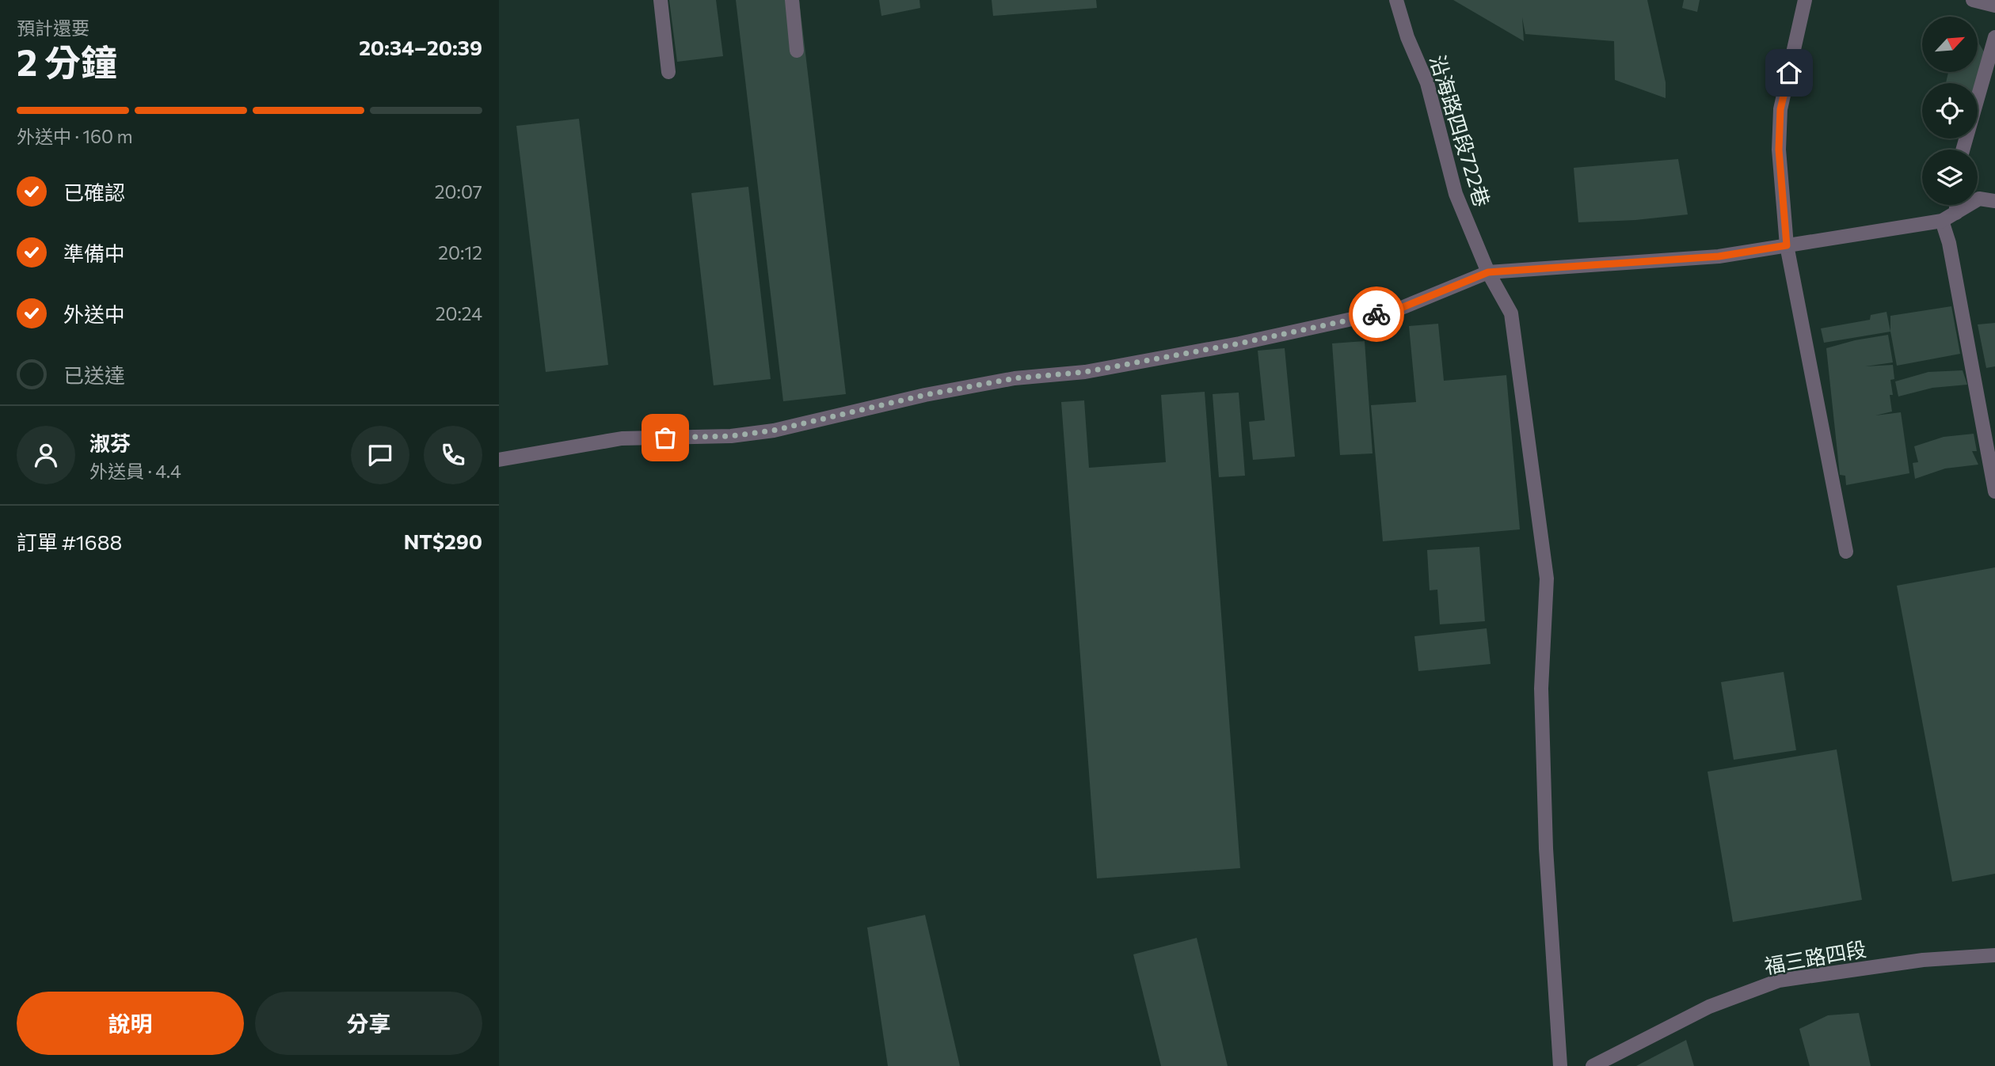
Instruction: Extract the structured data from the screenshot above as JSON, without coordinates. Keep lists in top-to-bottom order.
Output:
{
  "streets": {
    "street": ["沿海路四段722巷", "福三路四段"]
  },
  "north": "top right",
  "page": {
    "heading": ["2 分鐘", "預計還要", "20:34–20:39"],
    "panel": [
      "淑芬",
      "外送員 · 4.4",
      "訂單 #1688",
      "NT$290"
    ],
    "bar": "外送中 · 160 m",
    "list": [
      ["已確認", "20:07"],
      ["準備中", "20:12"],
      ["外送中", "20:24"],
      "已送達"
    ],
    "buttons": ["說明", "分享"]
  }
}
